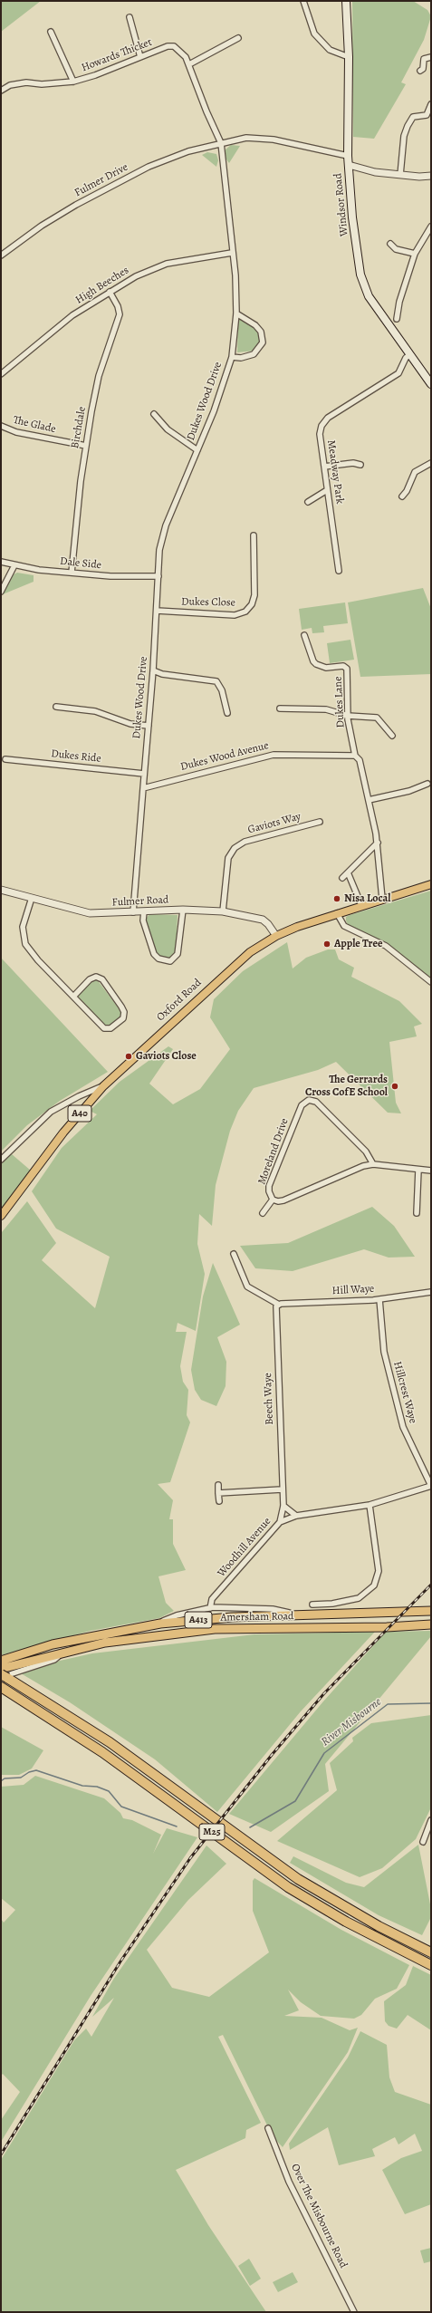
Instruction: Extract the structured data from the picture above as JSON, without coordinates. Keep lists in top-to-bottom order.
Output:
{
  "streets": {
    "highway": ["Amersham Road", "A413", "M25"],
    "main road": ["Windsor Road", "Oxford Road", "A40"],
    "street": [
      "Howards Thicket",
      "Fulmer Drive",
      "High Beeches",
      "Dukes Wood Drive",
      "The Glade",
      "Birchdale",
      "Meadway Park",
      "Dale Side",
      "Dukes Close",
      "Dukes Lane",
      "Dukes Ride",
      "Dukes Wood Avenue",
      "Gaviots Way",
      "Fulmer Road",
      "Moreland Drive",
      "Hill Waye",
      "Hillcrest Waye",
      "Beech Waye",
      "Woodhill Avenue",
      "Over The Misbourne Road"
    ]
  },
  "crossings": [
    ["Howards Thicket", "Fulmer Drive"],
    ["Howards Thicket", "Dukes Wood Drive"],
    ["Fulmer Drive", "Dukes Wood Drive"],
    ["Windsor Road", "Meadway Park"],
    ["High Beeches", "Dukes Wood Drive"],
    ["High Beeches", "Birchdale"],
    ["Dukes Wood Drive", "Dale Side"],
    ["Dukes Wood Drive", "Dukes Close"],
    ["Dukes Wood Drive", "Dukes Ride"],
    ["Dukes Wood Drive", "Dukes Wood Avenue"],
    ["The Glade", "Birchdale"],
    ["Birchdale", "Dale Side"],
    ["Dukes Lane", "Dukes Wood Avenue"],
    ["Gaviots Way", "Fulmer Road"],
    ["Fulmer Road", "Oxford Road"],
    ["Hill Waye", "Hillcrest Waye"],
    ["Hill Waye", "Beech Waye"],
    ["Hillcrest Waye", "Woodhill Avenue"],
    ["Beech Waye", "Woodhill Avenue"]
  ],
  "water": ["River Misbourne"],
  "places": [
    "Nisa Local",
    "Apple Tree",
    "Gaviots Close",
    "The Gerrards Cross CofE School"
  ]
}
